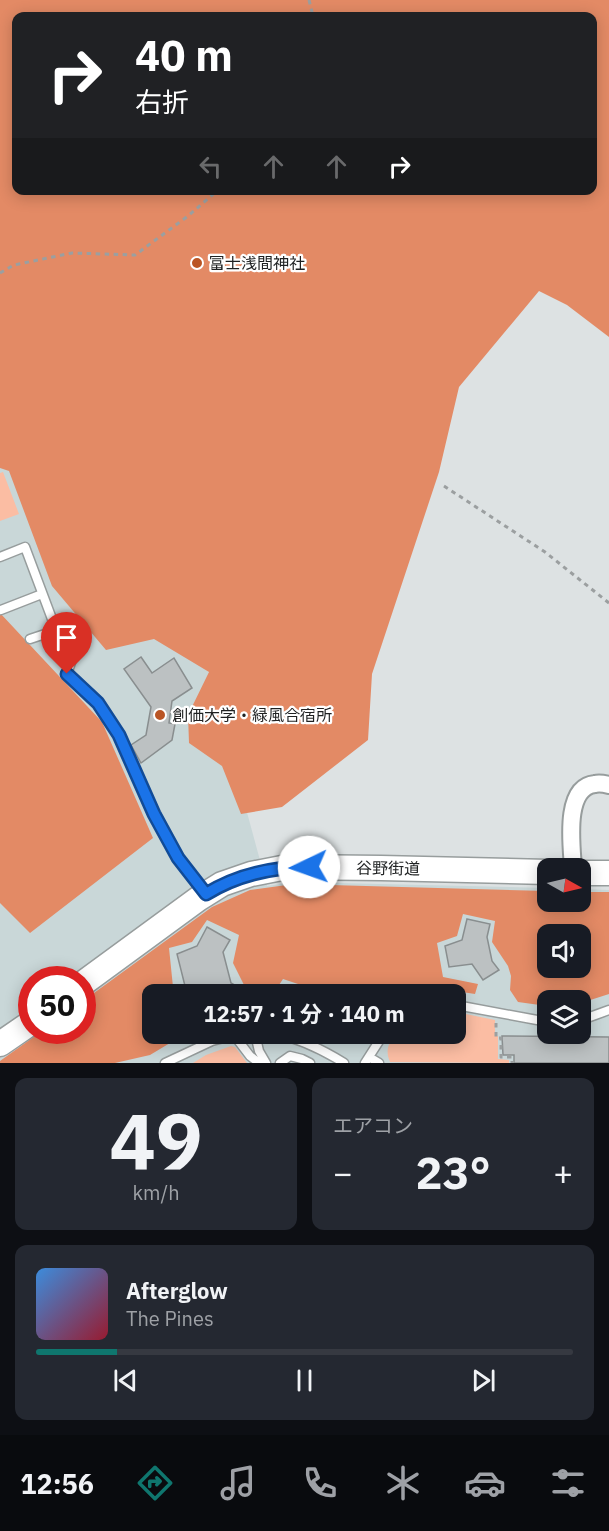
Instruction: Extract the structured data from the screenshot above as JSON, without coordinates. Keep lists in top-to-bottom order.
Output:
{
  "streets": {
    "main road": ["谷野街道"]
  },
  "places": ["富士浅間神社", "創価大学・緑風合宿所"],
  "north": "right",
  "page": {
    "turn": ["40 m", "右折"],
    "limit": "50",
    "trip": "12:57 · 1 分 · 140 m",
    "tile": [
      ["49", "km/h"],
      "エアコン"
    ],
    "heat": ["−", "23°", "+"],
    "song": ["Afterglow", "The Pines"],
    "tabs": "12:56"
  }
}
